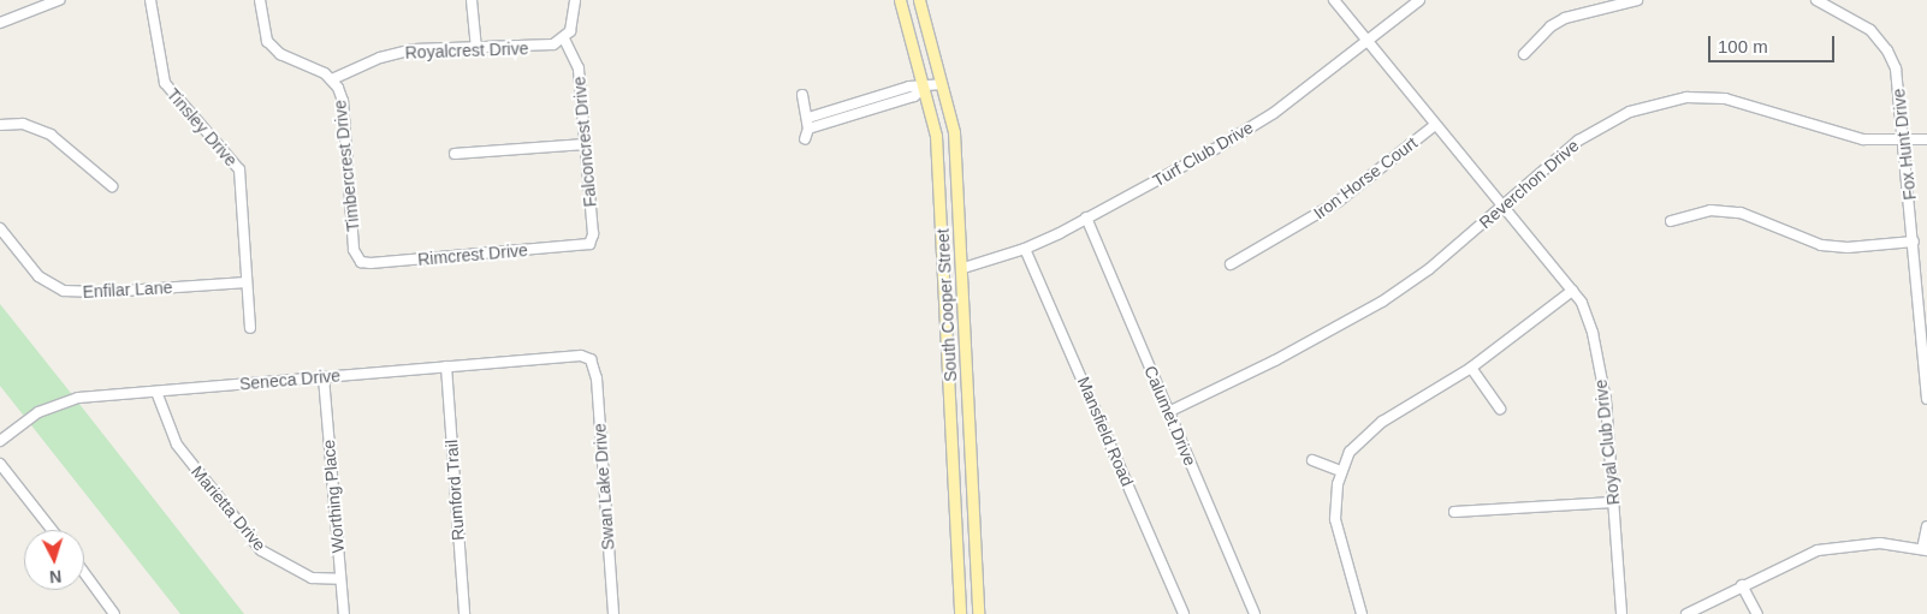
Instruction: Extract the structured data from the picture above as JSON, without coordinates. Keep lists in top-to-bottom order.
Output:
{
  "streets": {
    "main road": ["South Cooper Street"],
    "street": [
      "Royalcrest Drive",
      "Tinsley Drive",
      "Falconcrest Drive",
      "Fox Hunt Drive",
      "Turf Club Drive",
      "Timbercrest Drive",
      "Iron Horse Court",
      "Reverchon Drive",
      "Rimcrest Drive",
      "Enfilar Lane",
      "Seneca Drive",
      "Calumet Drive",
      "Mansfield Road",
      "Royal Club Drive",
      "Swan Lake Drive",
      "Rumford Trail",
      "Worthing Place",
      "Marietta Drive"
    ]
  },
  "crossings": [
    ["Royalcrest Drive", "Falconcrest Drive"],
    ["Royalcrest Drive", "Timbercrest Drive"],
    ["Tinsley Drive", "Enfilar Lane"],
    ["Falconcrest Drive", "Rimcrest Drive"],
    ["Fox Hunt Drive", "Reverchon Drive"],
    ["Turf Club Drive", "South Cooper Street"],
    ["Turf Club Drive", "Calumet Drive"],
    ["Turf Club Drive", "Mansfield Road"],
    ["Turf Club Drive", "Royal Club Drive"],
    ["Timbercrest Drive", "Rimcrest Drive"],
    ["Iron Horse Court", "Royal Club Drive"],
    ["Reverchon Drive", "Calumet Drive"],
    ["Reverchon Drive", "Royal Club Drive"],
    ["Seneca Drive", "Swan Lake Drive"],
    ["Seneca Drive", "Rumford Trail"],
    ["Seneca Drive", "Worthing Place"],
    ["Seneca Drive", "Marietta Drive"],
    ["Worthing Place", "Marietta Drive"]
  ],
  "scale_bar": "100 m",
  "north": "bottom"
}
